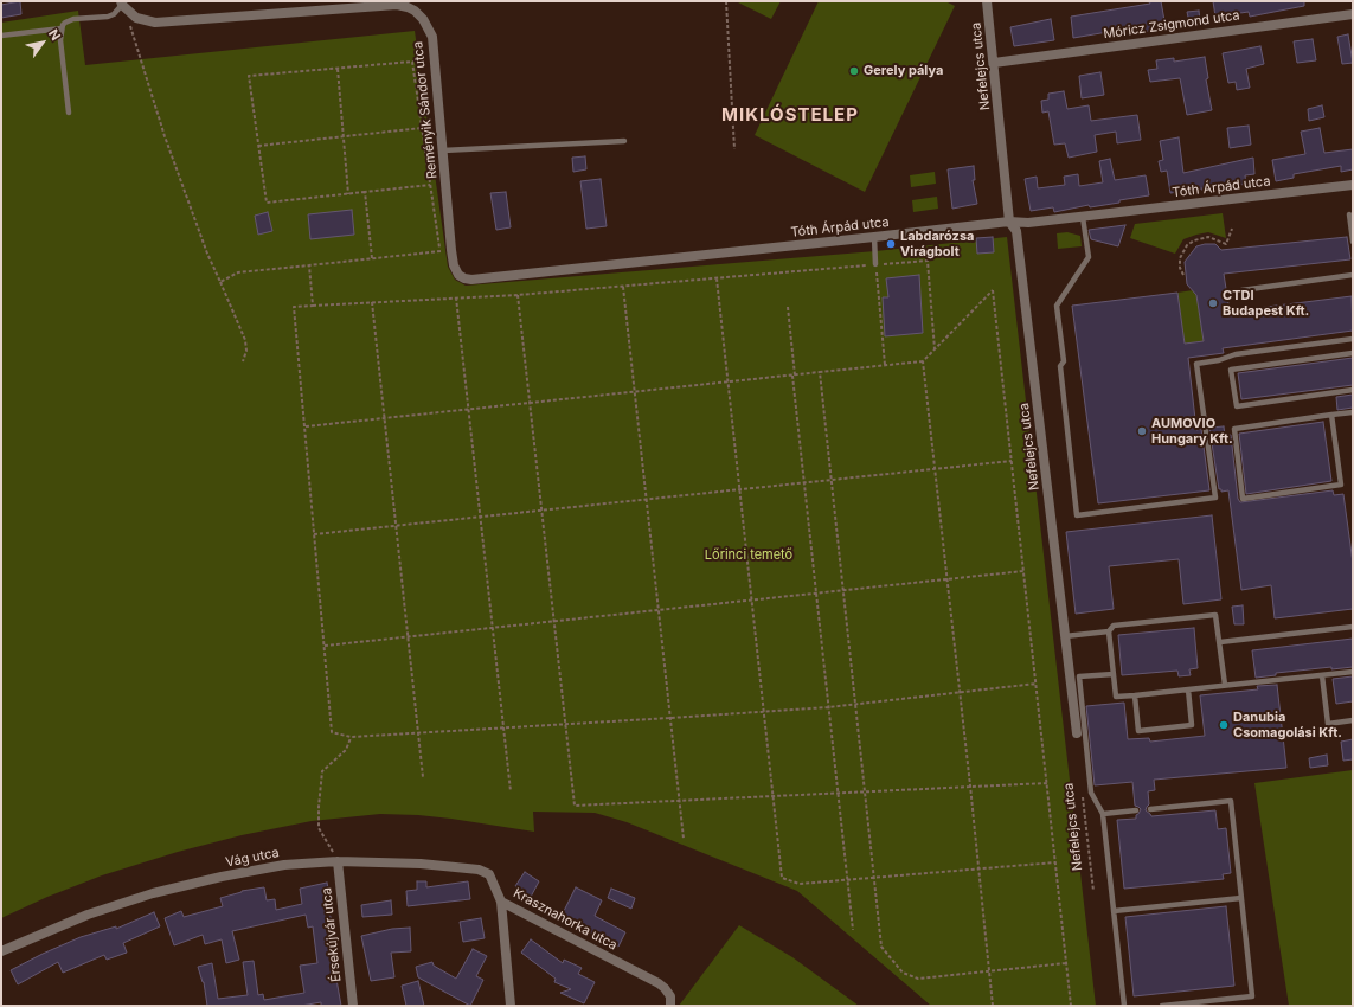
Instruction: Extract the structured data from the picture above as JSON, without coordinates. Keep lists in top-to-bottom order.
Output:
{
  "streets": {
    "street": [
      "Móricz Zsigmond utca",
      "Nefelejcs utca",
      "Reményik Sándor utca",
      "Tóth Árpád utca",
      "Vág utca",
      "Krasznahorka utca",
      "Érsekújvár utca"
    ]
  },
  "crossings": [
    ["Móricz Zsigmond utca", "Nefelejcs utca"],
    ["Nefelejcs utca", "Tóth Árpád utca"],
    ["Reményik Sándor utca", "Tóth Árpád utca"],
    ["Vág utca", "Krasznahorka utca"],
    ["Vág utca", "Érsekújvár utca"]
  ],
  "districts": ["MIKLÓSTELEP"],
  "parks": ["Lőrinci temető"],
  "places": [
    "Gerely pálya",
    "Labdarózsa Virágbolt",
    "CTDI Budapest Kft.",
    "AUMOVIO Hungary Kft.",
    "Danubia Csomagolási Kft."
  ],
  "north": "top right"
}
